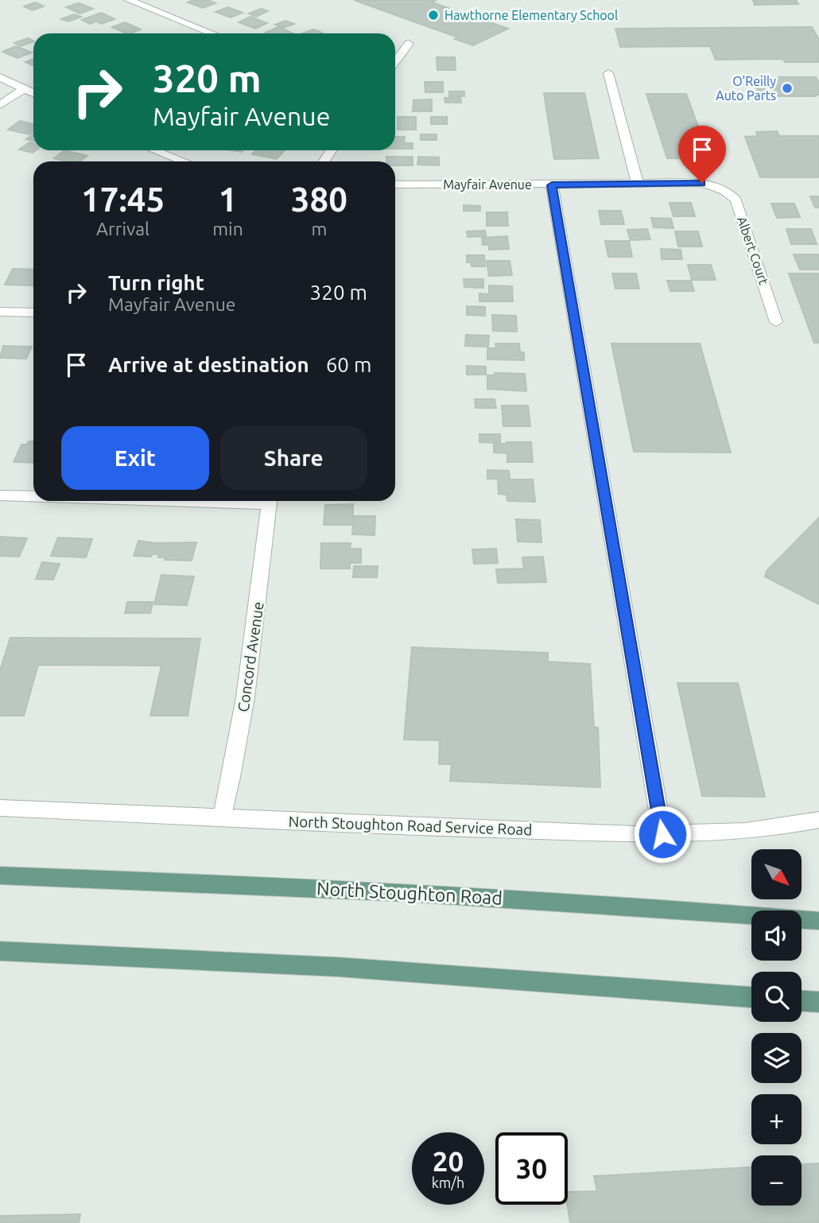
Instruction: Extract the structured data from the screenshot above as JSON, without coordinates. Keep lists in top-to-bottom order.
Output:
{
  "streets": {
    "main road": ["North Stoughton Road"],
    "street": [
      "Mayfair Avenue",
      "Albert Court",
      "Concord Avenue",
      "North Stoughton Road Service Road"
    ]
  },
  "crossings": [
    ["Mayfair Avenue", "Albert Court"],
    ["Concord Avenue", "North Stoughton Road Service Road"]
  ],
  "places": ["Hawthorne Elementary School", "O'Reilly Auto Parts"],
  "north": "bottom right",
  "page": {
    "turn": ["320 m", "Mayfair Avenue"],
    "eta": [
      "17:45",
      "Arrival",
      "1",
      "min",
      "380",
      "m"
    ],
    "list": [
      {
        "name": "Turn right",
        "note": "Mayfair Avenue",
        "value": "320 m"
      },
      {
        "name": "Arrive at destination",
        "value": "60 m"
      }
    ],
    "buttons": ["Exit", "Share"],
    "map_buttons": ["+", "−"],
    "speed": "20 km/h",
    "limit": "30"
  }
}
